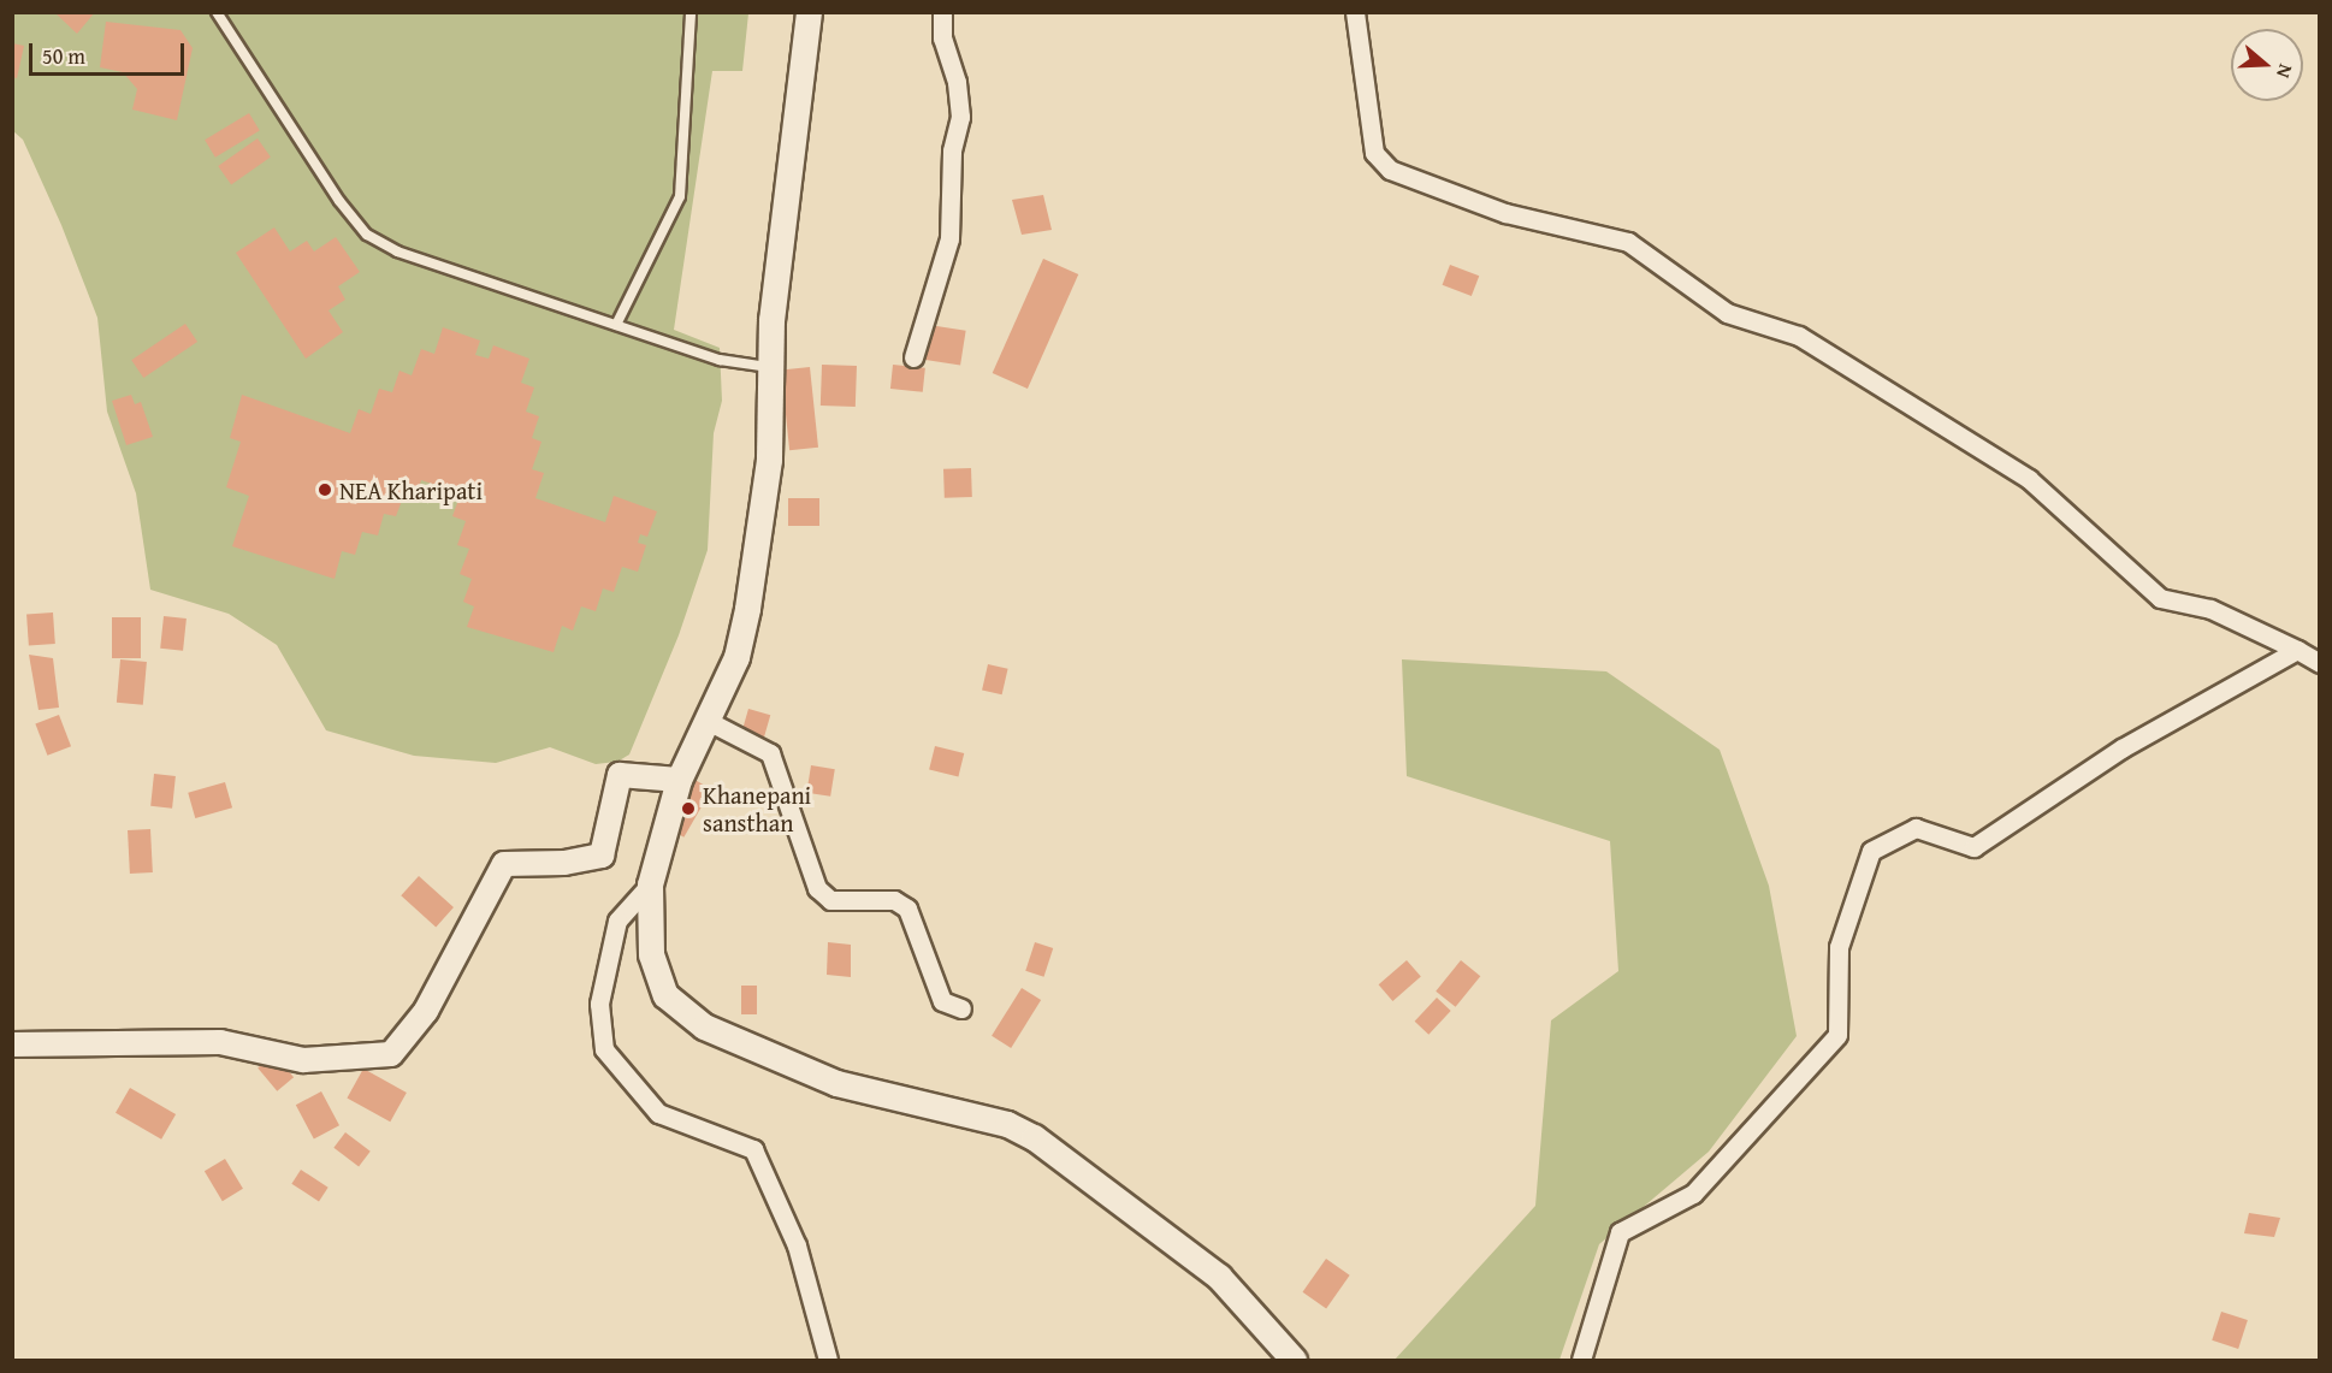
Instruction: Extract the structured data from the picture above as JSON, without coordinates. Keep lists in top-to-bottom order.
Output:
{
  "places": ["NEA Kharipati", "Khanepani sansthan"],
  "scale_bar": "50 m",
  "north": "right"
}
